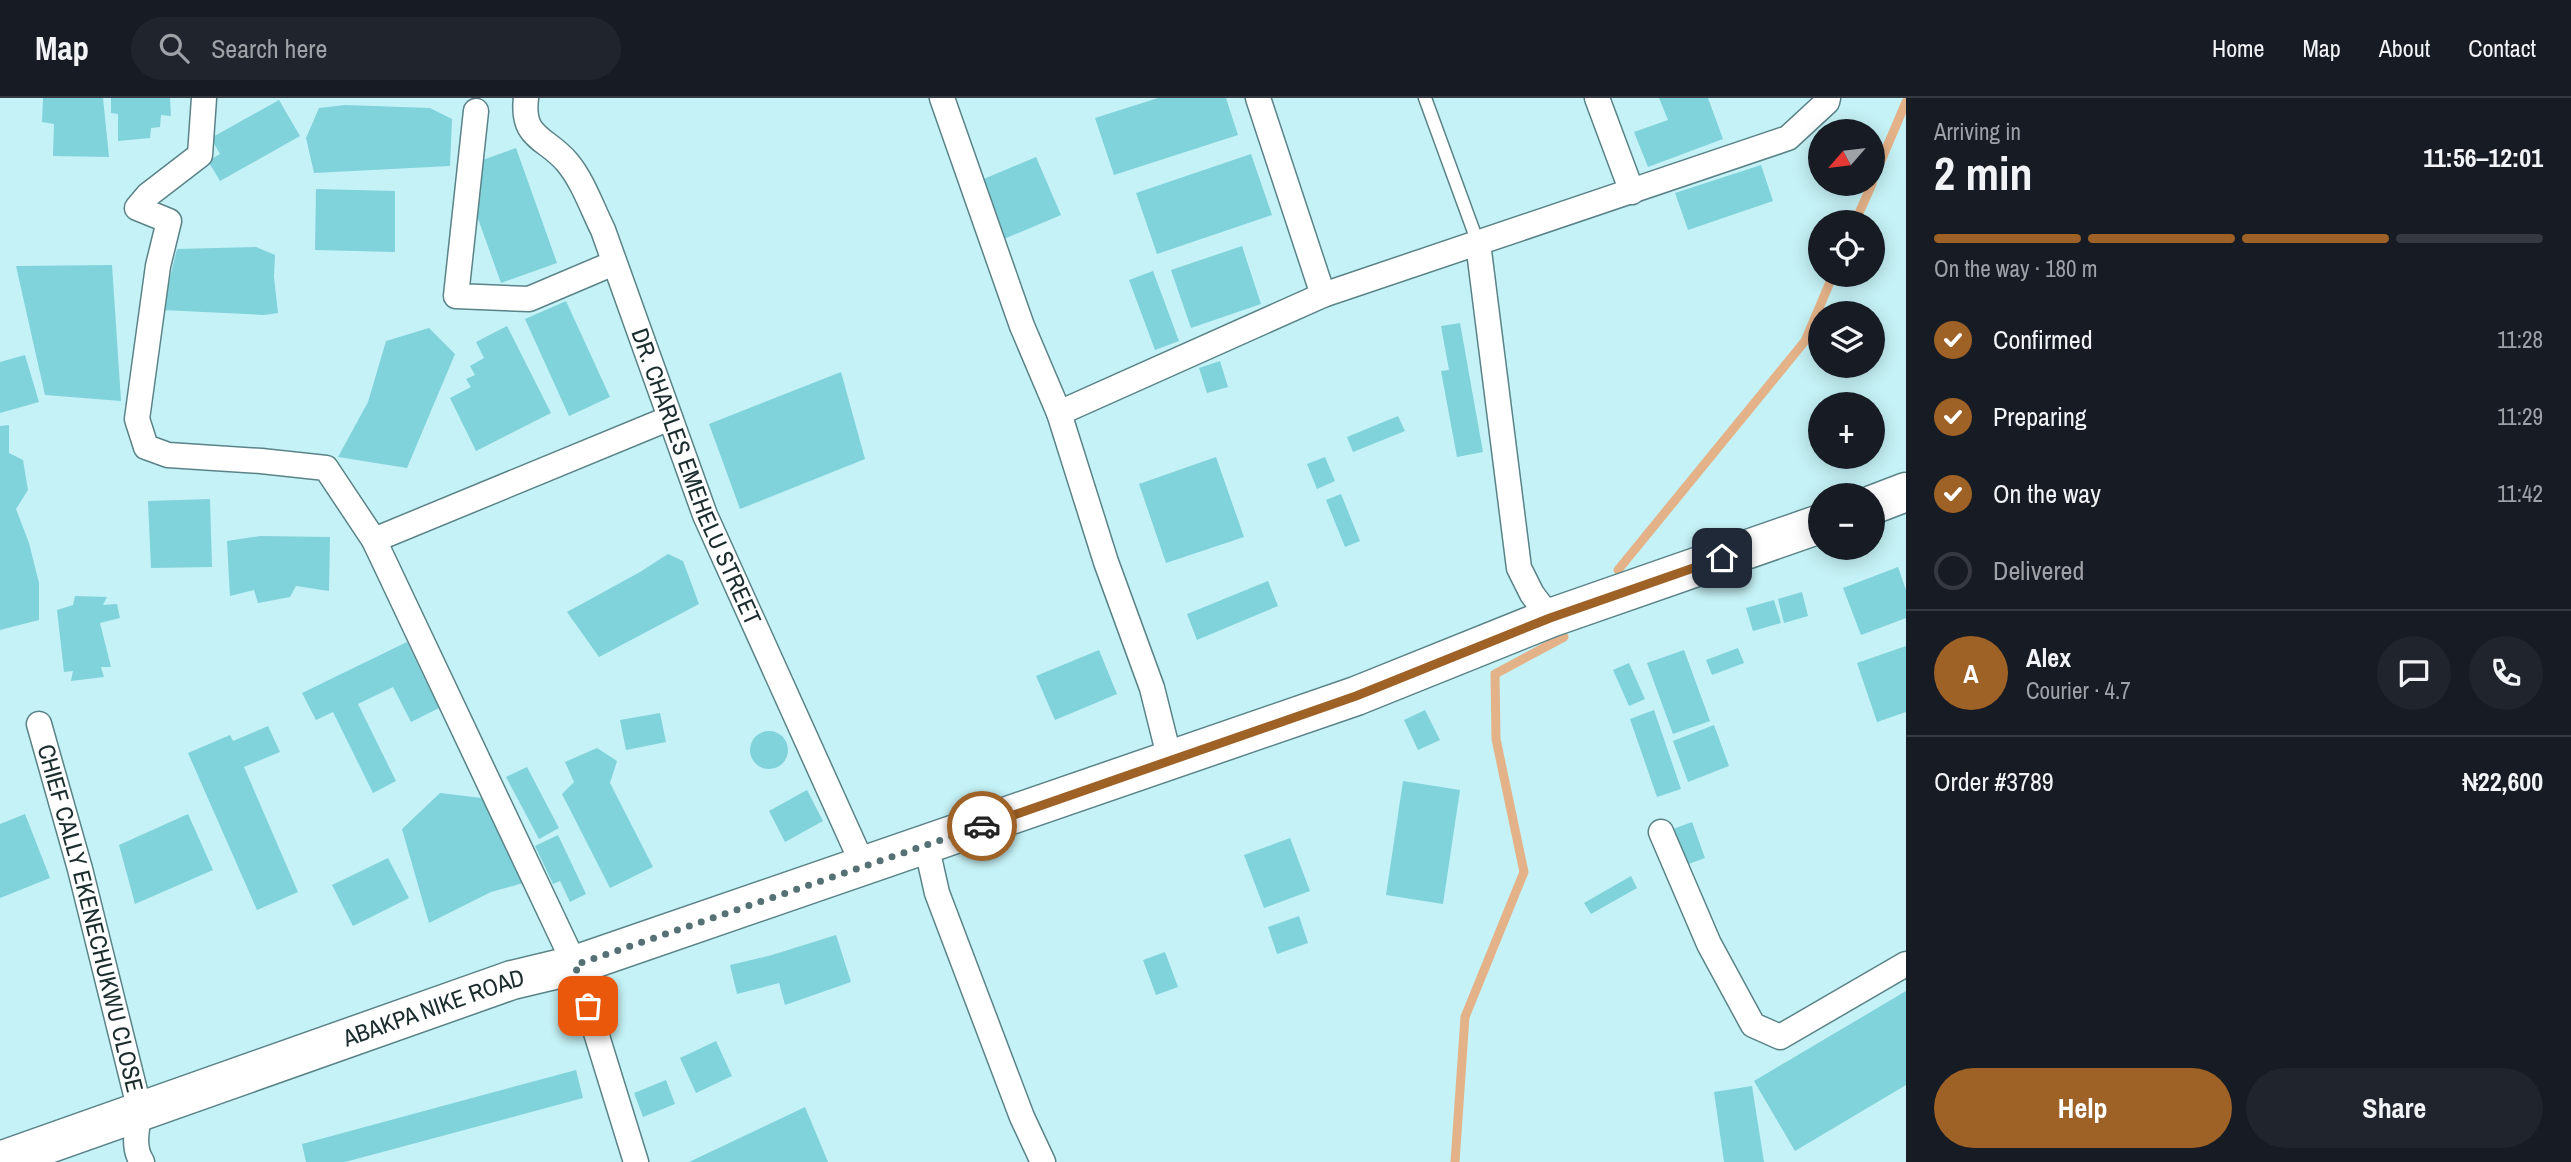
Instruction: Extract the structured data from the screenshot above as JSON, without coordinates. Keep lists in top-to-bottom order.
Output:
{
  "streets": {
    "main road": ["ABAKPA NIKE ROAD"],
    "street": ["DR. CHARLES EMEHELU STREET", "CHIEF CALLY EKENECHUKWU CLOSE"]
  },
  "crossings": [
    ["DR. CHARLES EMEHELU STREET", "ABAKPA NIKE ROAD"],
    ["CHIEF CALLY EKENECHUKWU CLOSE", "ABAKPA NIKE ROAD"]
  ],
  "north": "bottom left",
  "page": {
    "header": "Map",
    "search": "Search here",
    "nav": [
      "Home",
      "Map",
      "About",
      "Contact"
    ],
    "heading": ["2 min", "Arriving in", "11:56–12:01"],
    "panel": [
      "Alex",
      "Courier · 4.7",
      "Order #3789",
      "₦22,600"
    ],
    "map_buttons": ["+", "−"],
    "bar": "On the way · 180 m",
    "list": [
      ["Confirmed", "11:28"],
      ["Preparing", "11:29"],
      ["On the way", "11:42"],
      "Delivered"
    ],
    "round": "A",
    "buttons": ["Help", "Share"]
  }
}
